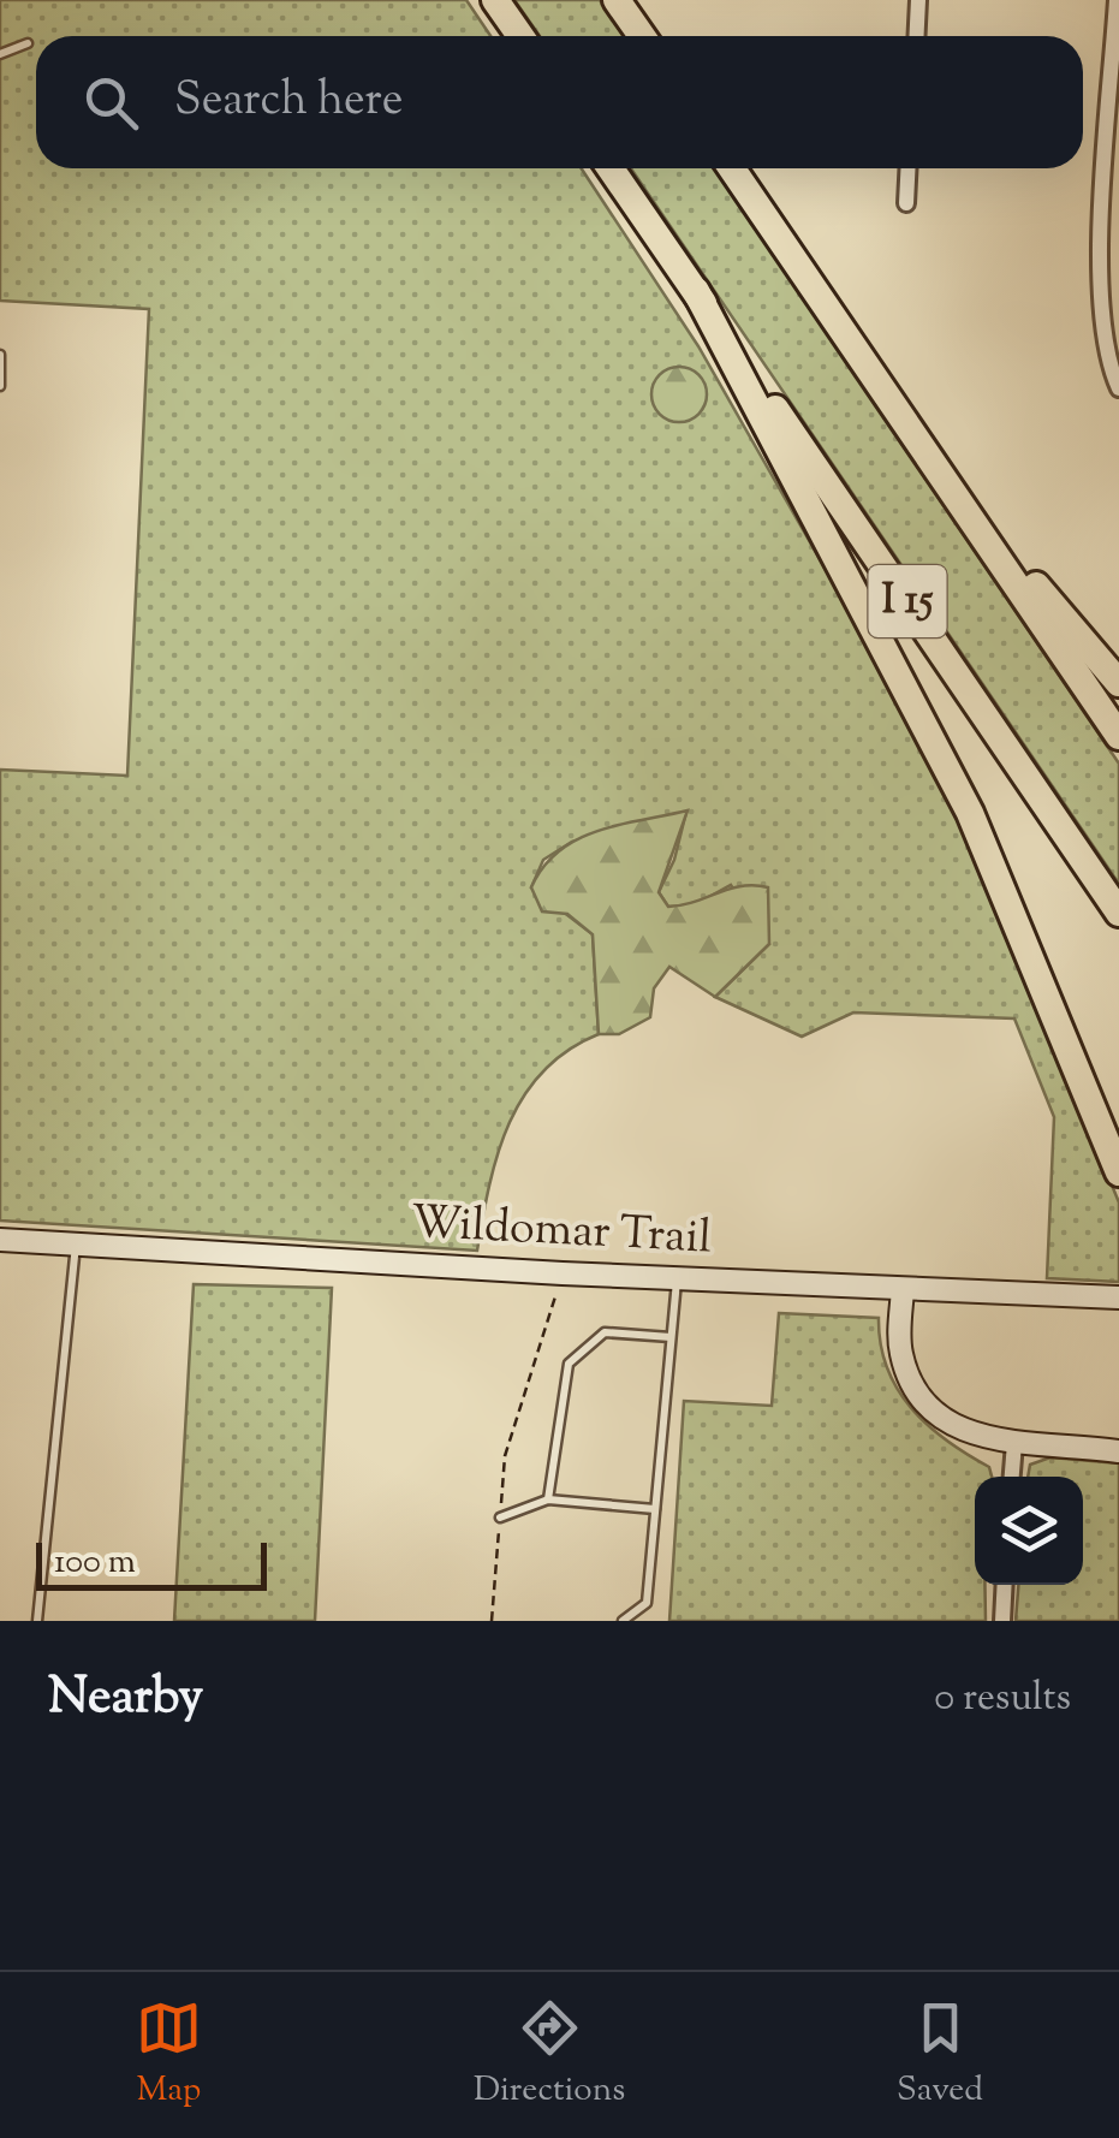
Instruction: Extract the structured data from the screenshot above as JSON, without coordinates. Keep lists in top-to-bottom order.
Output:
{
  "streets": {
    "highway": ["I 15"],
    "main road": ["Wildomar Trail"]
  },
  "scale_bar": "100 m",
  "page": {
    "search": "Search here",
    "scale": "100 m",
    "heading": ["Nearby", "0 results"],
    "nav": ["Map", "Directions", "Saved"]
  }
}
